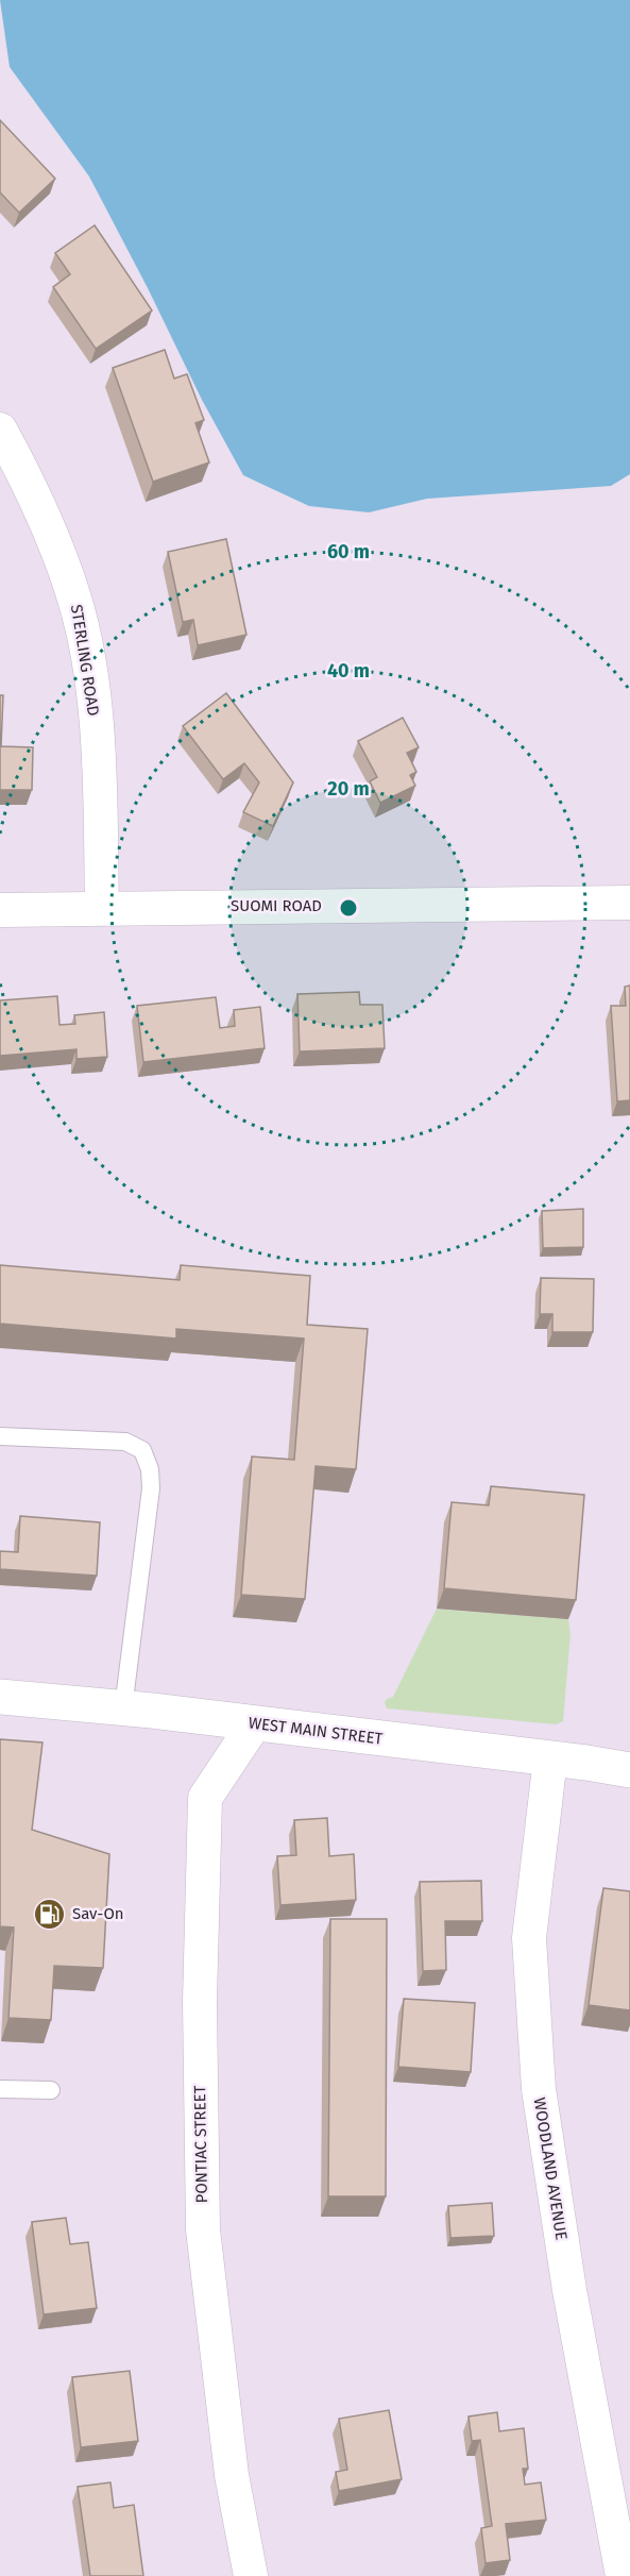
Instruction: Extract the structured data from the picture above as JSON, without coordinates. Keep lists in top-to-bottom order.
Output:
{
  "streets": {
    "main road": ["WEST MAIN STREET"],
    "street": [
      "STERLING ROAD",
      "SUOMI ROAD",
      "PONTIAC STREET",
      "WOODLAND AVENUE"
    ]
  },
  "crossings": [
    ["STERLING ROAD", "SUOMI ROAD"],
    ["WEST MAIN STREET", "PONTIAC STREET"],
    ["WEST MAIN STREET", "WOODLAND AVENUE"]
  ],
  "places": {
    "fuel station": ["Sav-On"]
  },
  "rings": ["60 m", "40 m", "20 m"]
}
